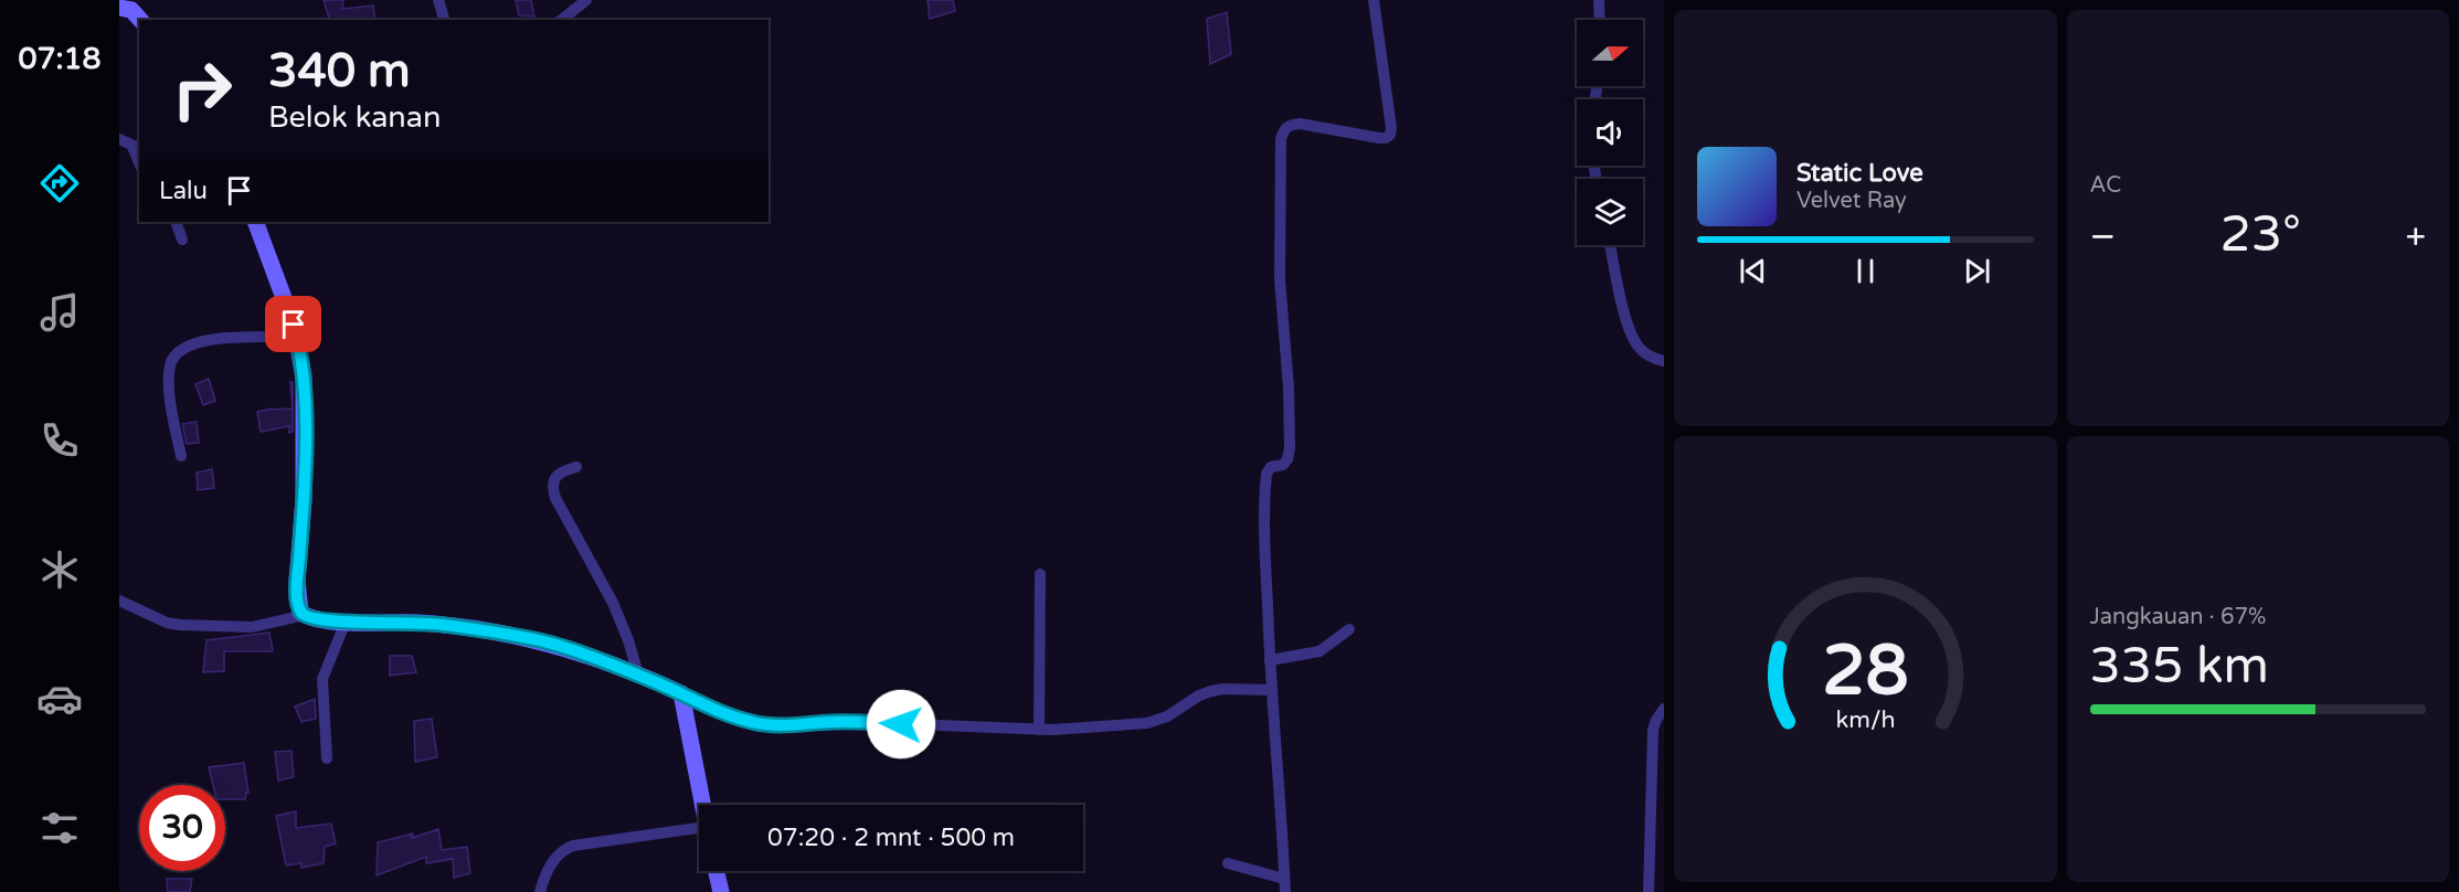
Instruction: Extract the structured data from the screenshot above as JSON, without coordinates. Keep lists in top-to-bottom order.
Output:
{
  "north": "right",
  "page": {
    "tabs": "07:18",
    "tile": [
      "AC",
      ["Jangkauan · 67%", "335 km"]
    ],
    "turn": ["340 m", "Belok kanan"],
    "song": ["Static Love", "Velvet Ray"],
    "then": "Lalu",
    "heat": ["−", "23°", "+"],
    "limit": "30",
    "trip": "07:20 · 2 mnt · 500 m",
    "gauge": ["28", "km/h"]
  }
}
